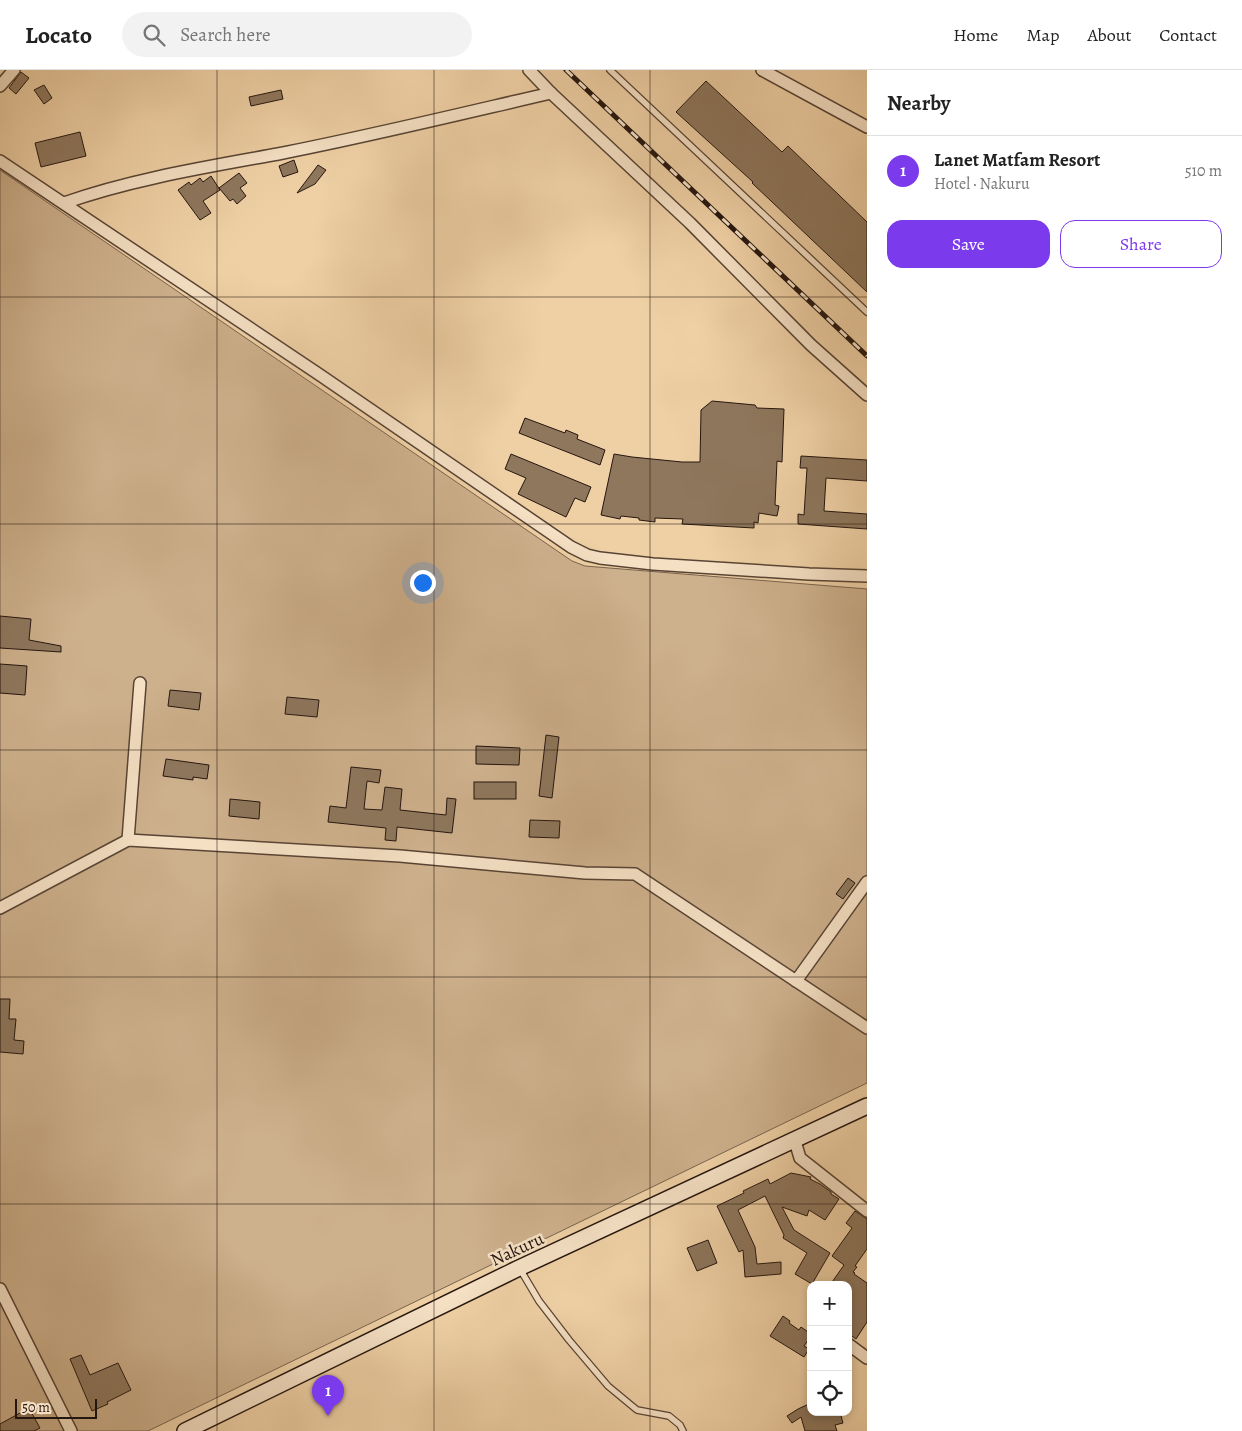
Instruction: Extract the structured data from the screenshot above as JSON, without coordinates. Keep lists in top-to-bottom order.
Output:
{
  "streets": {
    "main road": ["Nakuru"]
  },
  "scale_bar": "50 m",
  "page": {
    "header": "Locato",
    "search": "Search here",
    "nav": [
      "Home",
      "Map",
      "About",
      "Contact"
    ],
    "heading": "Nearby",
    "list": [
      {
        "mark": "1",
        "name": "Lanet Matfam Resort",
        "note": "Hotel · Nakuru",
        "value": "510 m"
      }
    ],
    "buttons": ["Save", "Share"],
    "map_buttons": ["+", "−"],
    "pins": "1",
    "scale": "50 m"
  }
}
